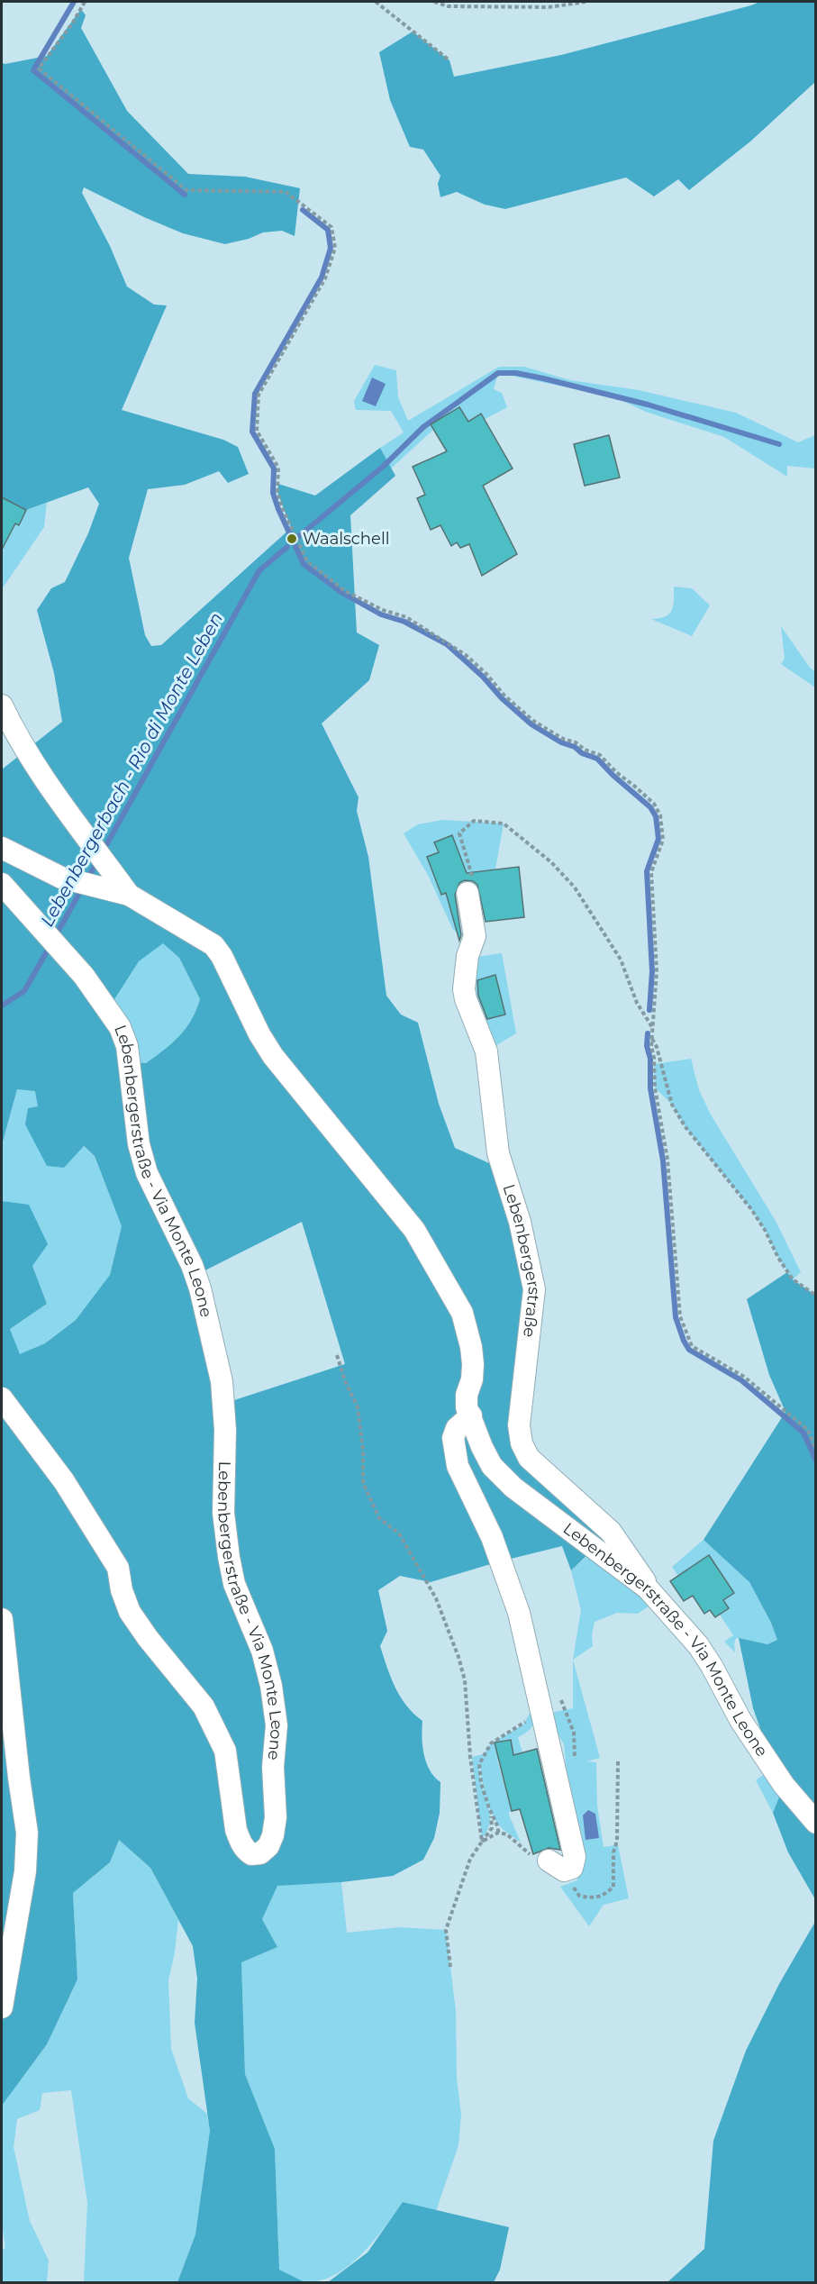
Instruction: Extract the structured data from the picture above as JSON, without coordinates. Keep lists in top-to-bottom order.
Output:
{
  "streets": {
    "street": ["Lebenbergerstraße - Via Monte Leone", "Lebenbergerstraße"]
  },
  "crossings": [
    ["Lebenbergerstraße - Via Monte Leone", "Lebenbergerstraße"]
  ],
  "water": ["Lebenbergerbach - Rio di Monte Leben"],
  "places": ["Waalschell"]
}
